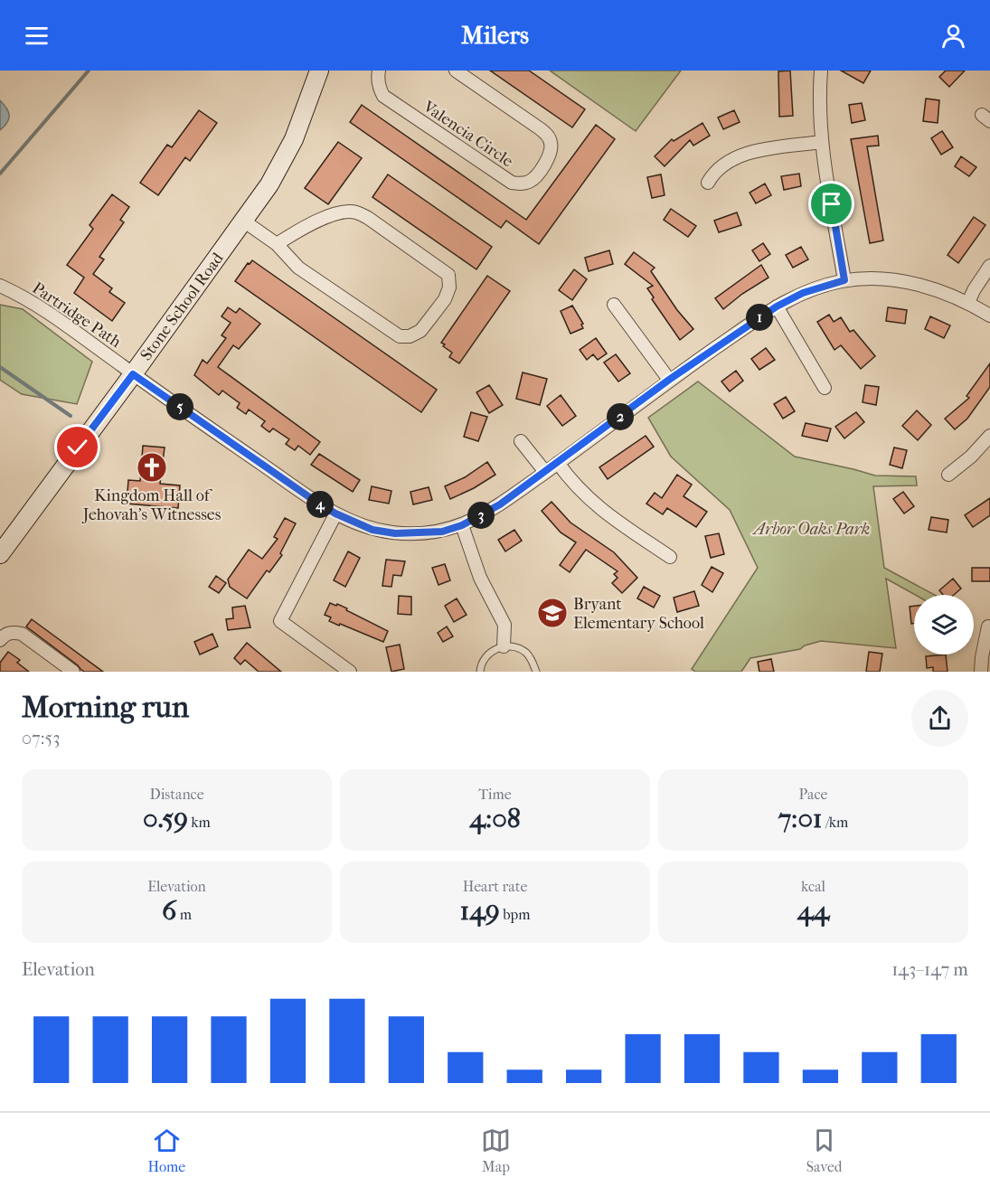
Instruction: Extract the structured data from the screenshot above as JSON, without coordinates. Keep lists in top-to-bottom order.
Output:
{
  "streets": {
    "main road": ["Stone School Road"],
    "street": ["Valencia Circle", "Partridge Path"]
  },
  "crossings": [
    ["Stone School Road", "Partridge Path"]
  ],
  "parks": ["Arbor Oaks Park"],
  "places": {
    "church": ["Kingdom Hall of Jehovah's Witnesses"],
    "school or university": ["Bryant Elementary School"]
  },
  "page": {
    "header": "Milers",
    "pins": [
      "1",
      "5",
      "2",
      "4",
      "3"
    ],
    "heading": ["Morning run", "07:53"],
    "stats": [
      ["Distance", "0.59 km"],
      ["Time", "4:08"],
      ["Pace", "7:01 /km"],
      ["Elevation", "6 m"],
      ["Heart rate", "149 bpm"],
      ["kcal", "44"]
    ],
    "chart": ["Elevation", "143–147 m"],
    "tabs": ["Home", "Map", "Saved"]
  }
}
